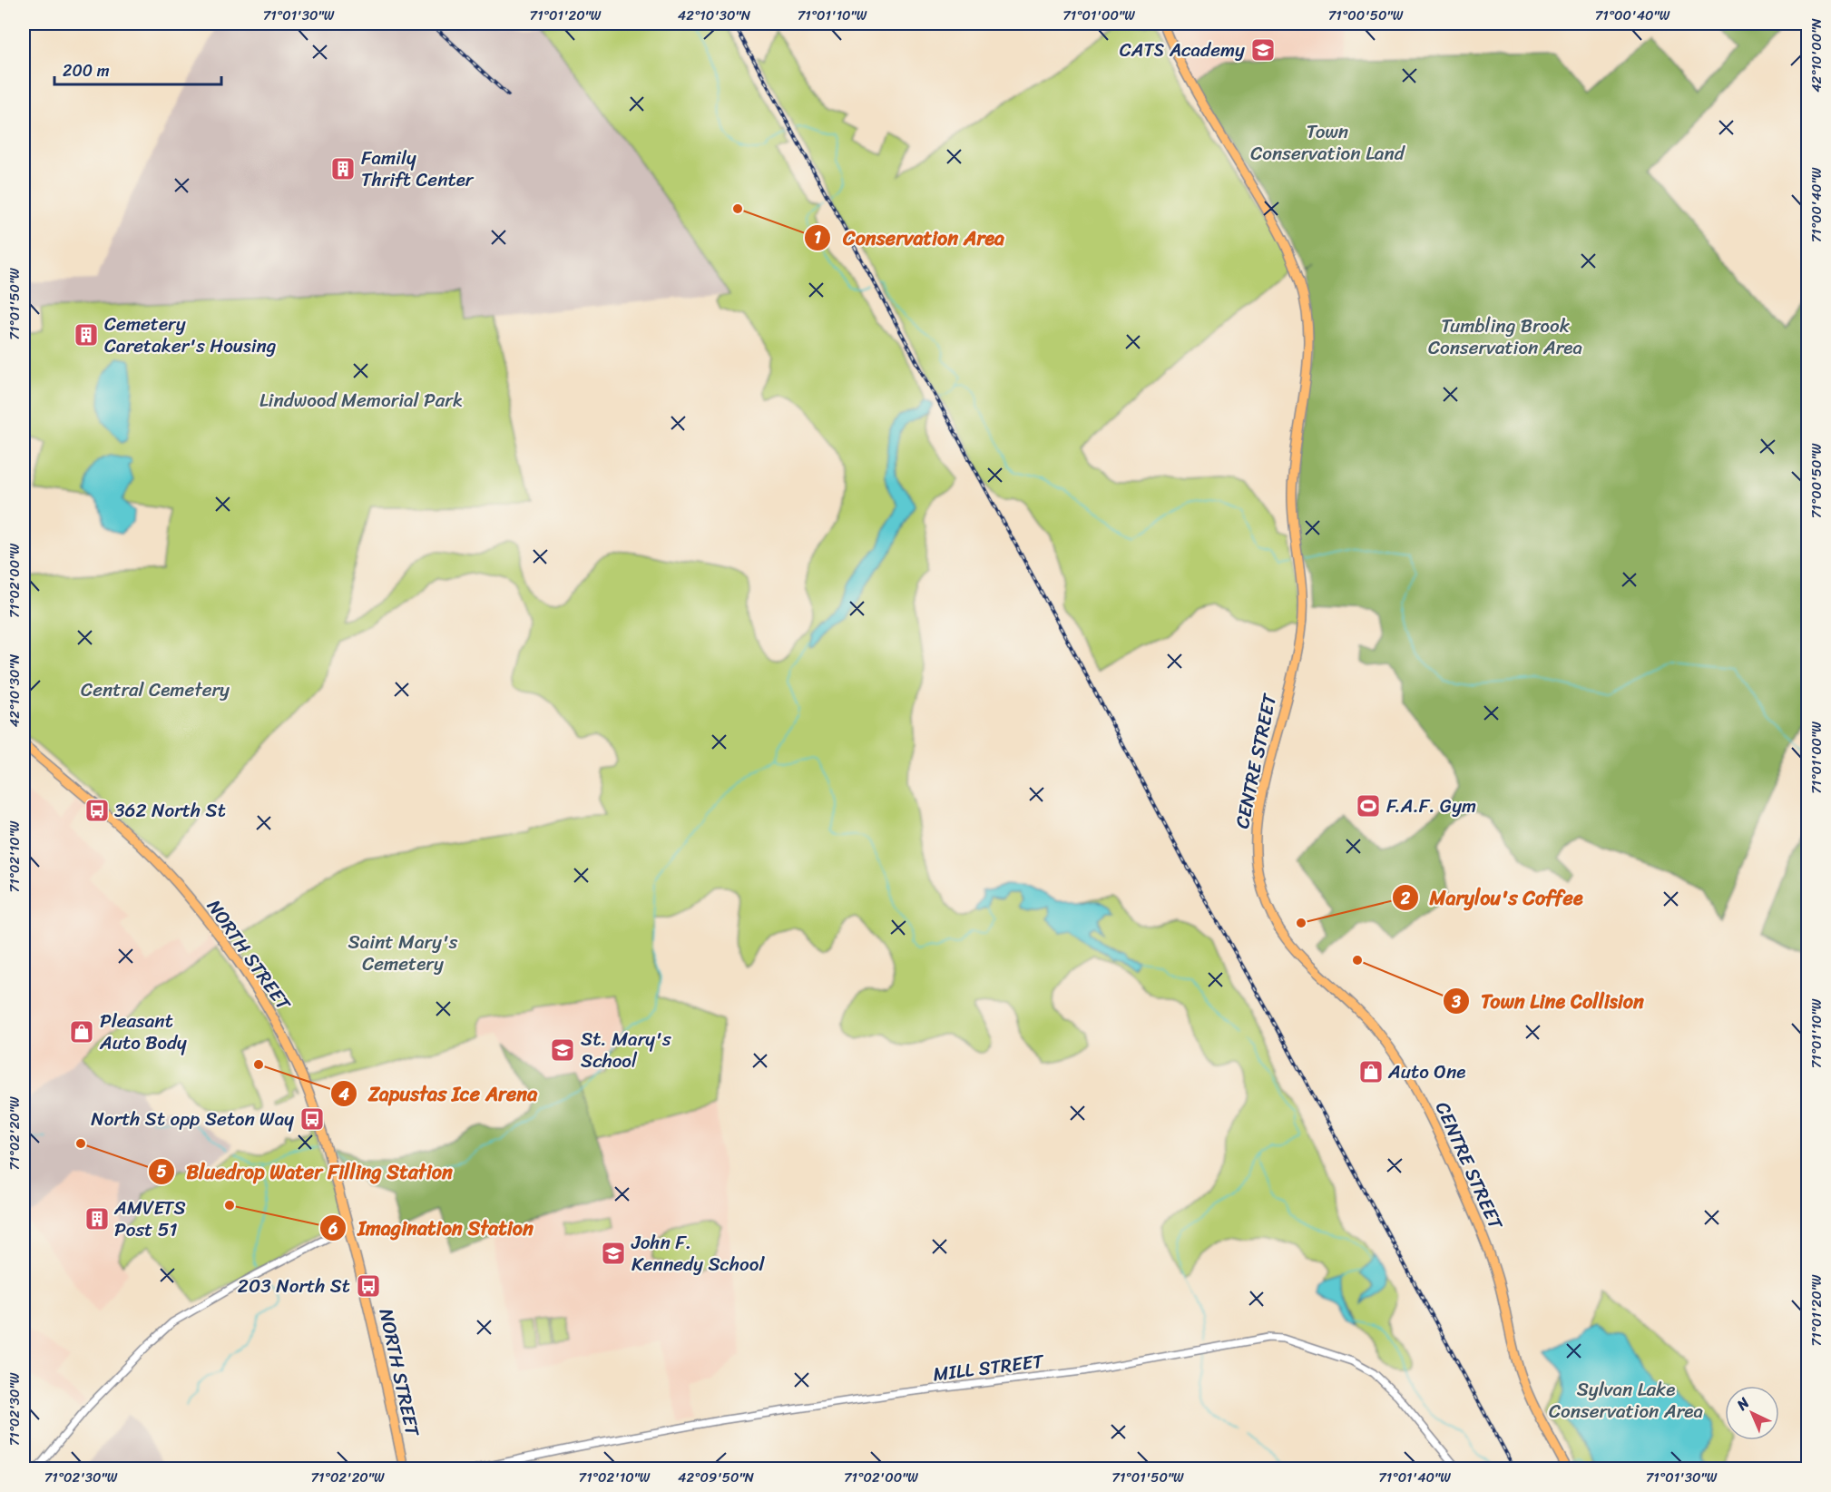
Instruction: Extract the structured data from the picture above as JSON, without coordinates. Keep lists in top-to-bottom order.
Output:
{
  "streets": {
    "main road": ["CENTRE STREET", "NORTH STREET"],
    "street": ["MILL STREET"]
  },
  "parks": [
    "Town Conservation Land",
    "Tumbling Brook Conservation Area",
    "Lindwood Memorial Park",
    "Central Cemetery",
    "Saint Mary's Cemetery",
    "Sylvan Lake Conservation Area"
  ],
  "places": {
    "school or university": ["CATS Academy", "St. Mary's School", "John F. Kennedy School"],
    "building": ["Family Thrift Center", "Cemetery Caretaker's Housing", "AMVETS Post 51"],
    "other": [
      "Conservation Area",
      "Marylou's Coffee",
      "Town Line Collision",
      "Zapustas Ice Arena",
      "Bluedrop Water Filling Station",
      "Imagination Station"
    ],
    "sports": ["F.A.F. Gym"],
    "bus stop": ["362 North St", "North St opp Seton Way", "203 North St"],
    "shop": ["Pleasant Auto Body", "Auto One"]
  },
  "scale_bar": "200 m",
  "north": "top left",
  "coordinates": [
    "71°01'30\"W",
    "71°01'20\"W",
    "42°10'30\"N",
    "71°01'10\"W",
    "71°01'00\"W",
    "71°00'50\"W",
    "71°00'40\"W",
    "42°10'00\"N",
    "71°01'50\"W",
    "71°02'00\"W",
    "71°02'10\"W",
    "71°02'20\"W",
    "71°02'30\"W",
    "42°09'50\"N",
    "71°01'40\"W"
  ]
}
